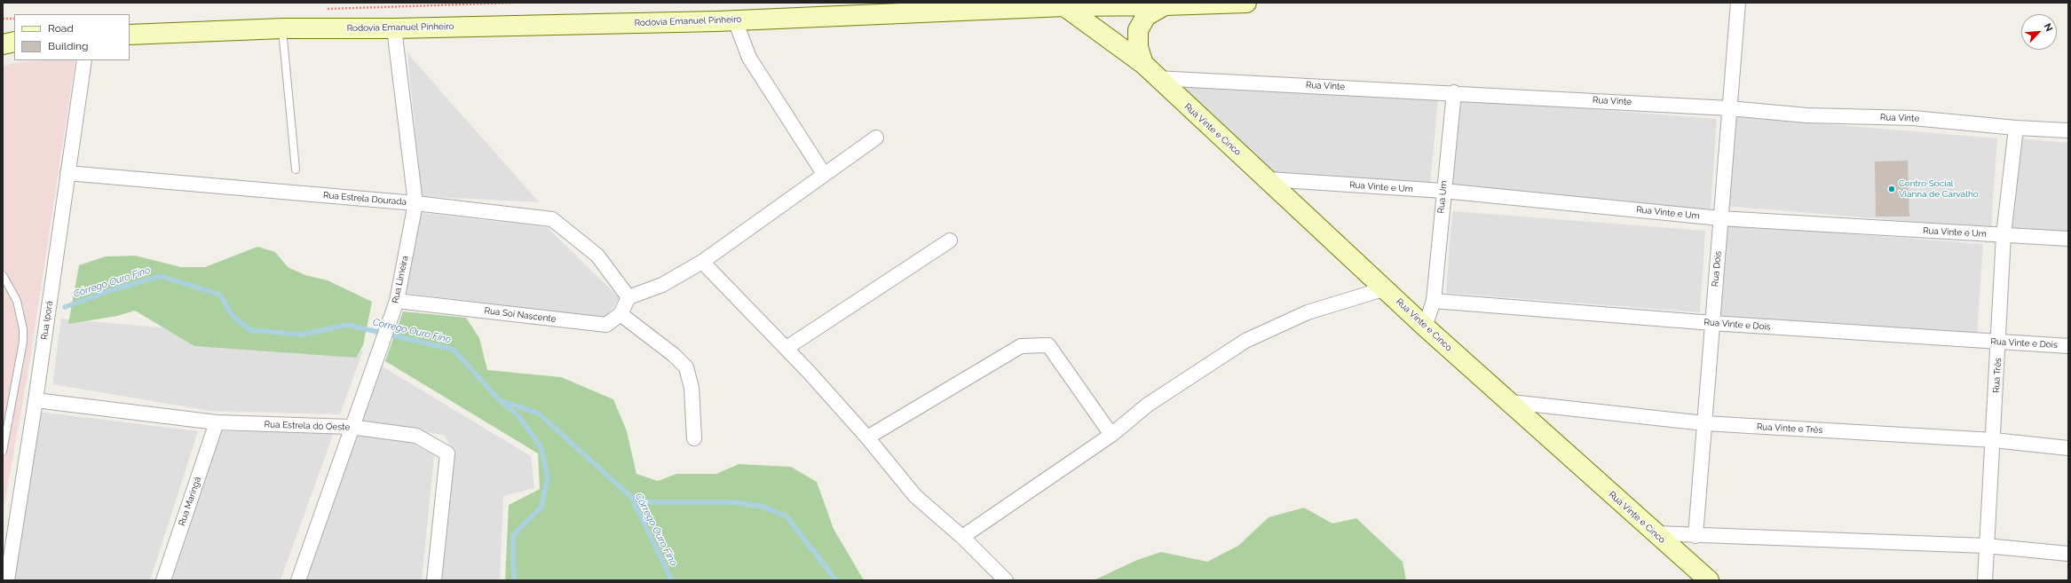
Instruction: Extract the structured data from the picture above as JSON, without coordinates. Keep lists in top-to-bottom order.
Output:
{
  "streets": {
    "main road": ["Rodovia Emanuel Pinheiro", "Rua Vinte e Cinco"],
    "street": [
      "Rua Vinte",
      "Rua Vinte e Um",
      "Rua Um",
      "Rua Estrela Dourada",
      "Rua Dois",
      "Rua Limeira",
      "Rua Soi Nascente",
      "Rua Iporá",
      "Rua Vinte e Dois",
      "Rua Três",
      "Rua Estrela do Oeste",
      "Rua Vinte e Três",
      "Rua Maringá"
    ]
  },
  "crossings": [
    ["Rodovia Emanuel Pinheiro", "Rua Limeira"],
    ["Rua Vinte", "Rua Vinte e Cinco"],
    ["Rua Vinte", "Rua Um"],
    ["Rua Vinte", "Rua Dois"],
    ["Rua Vinte", "Rua Três"],
    ["Rua Vinte e Cinco", "Rua Vinte e Um"],
    ["Rua Vinte e Cinco", "Rua Vinte e Três"],
    ["Rua Vinte e Um", "Rua Um"],
    ["Rua Vinte e Um", "Rua Dois"],
    ["Rua Vinte e Um", "Rua Três"],
    ["Rua Um", "Rua Vinte e Dois"],
    ["Rua Estrela Dourada", "Rua Limeira"],
    ["Rua Estrela Dourada", "Rua Soi Nascente"],
    ["Rua Estrela Dourada", "Rua Iporá"],
    ["Rua Dois", "Rua Vinte e Dois"],
    ["Rua Dois", "Rua Vinte e Três"],
    ["Rua Limeira", "Rua Soi Nascente"],
    ["Rua Limeira", "Rua Estrela do Oeste"],
    ["Rua Iporá", "Rua Estrela do Oeste"],
    ["Rua Vinte e Dois", "Rua Três"],
    ["Rua Três", "Rua Vinte e Três"],
    ["Rua Estrela do Oeste", "Rua Maringá"]
  ],
  "water": ["Córrego Ouro Fino"],
  "places": ["Centro Social Vianna de Carvalho"],
  "legend": ["Road", "Building"],
  "north": "top right"
}
